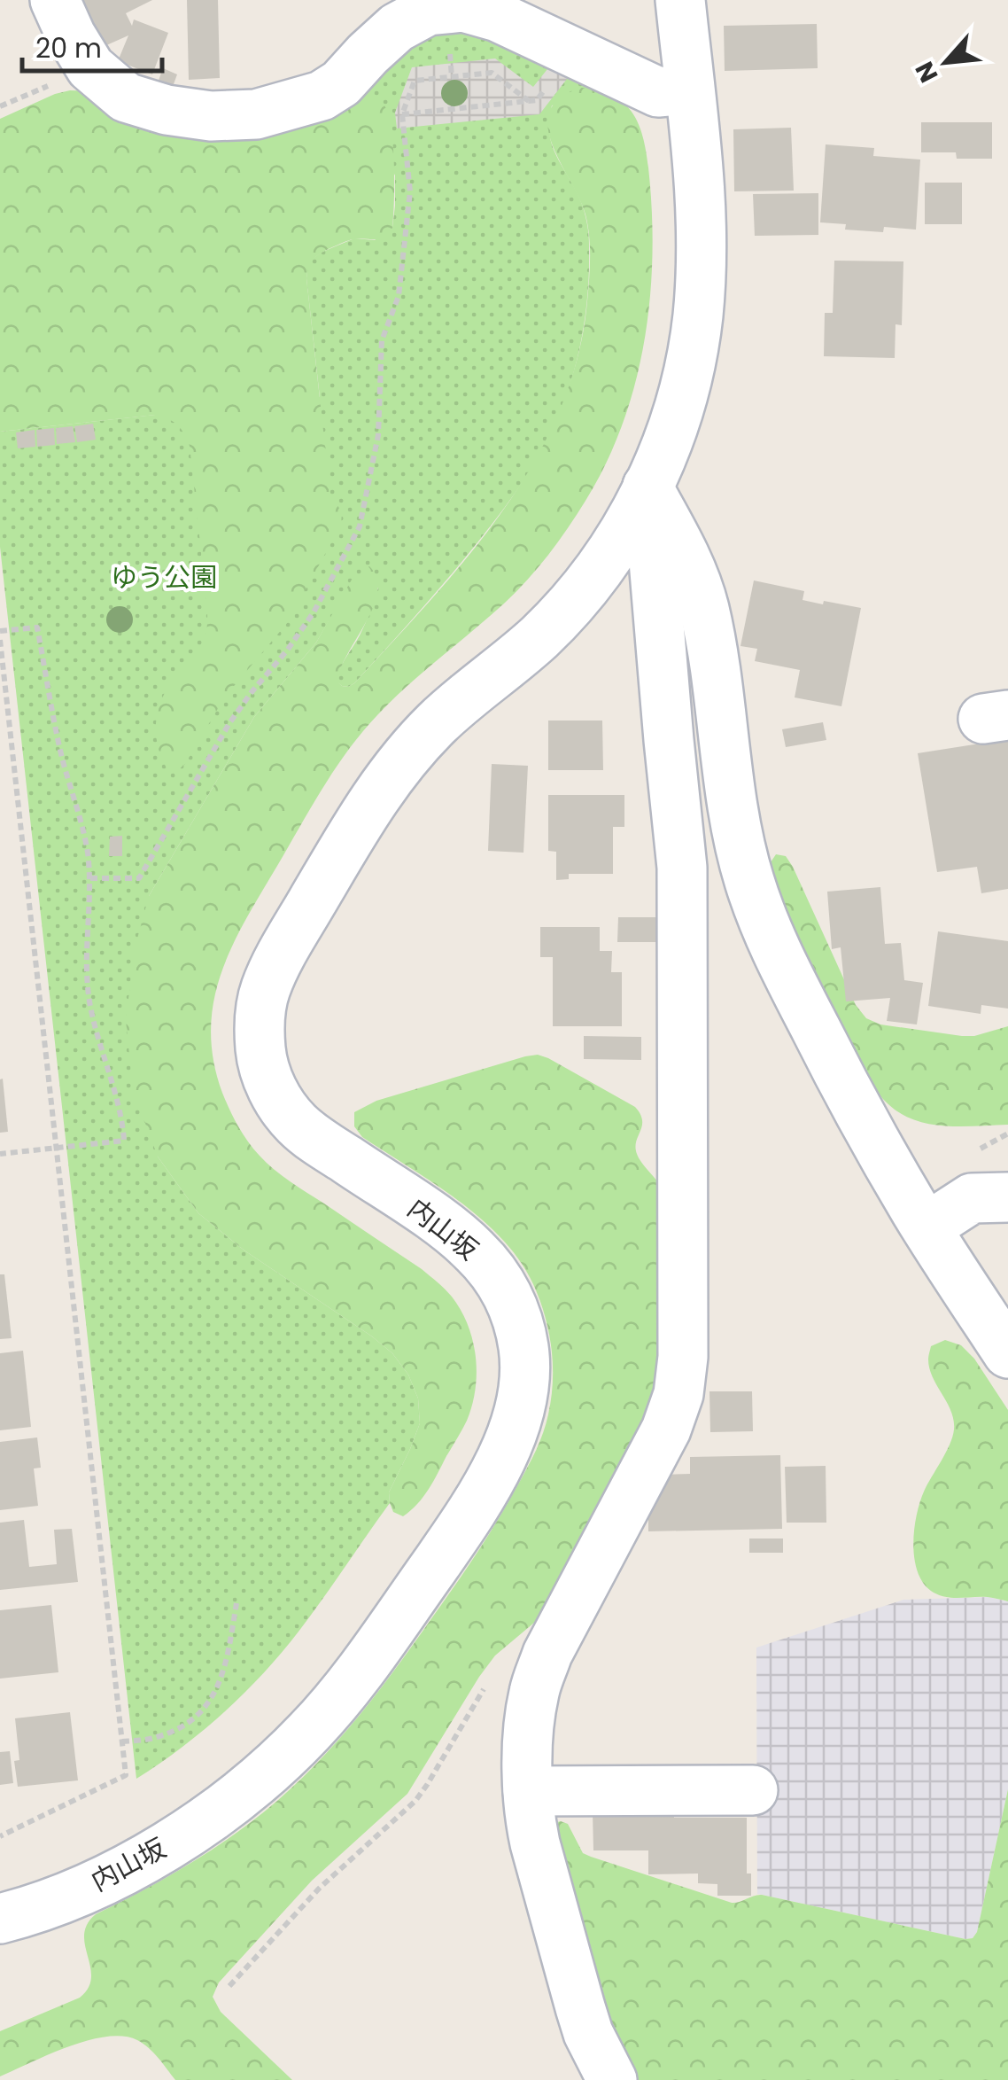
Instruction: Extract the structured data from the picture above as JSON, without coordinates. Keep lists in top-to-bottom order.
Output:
{
  "streets": {
    "street": ["内山坂"]
  },
  "parks": ["ゆう公園"],
  "scale_bar": "20 m",
  "north": "bottom left"
}
